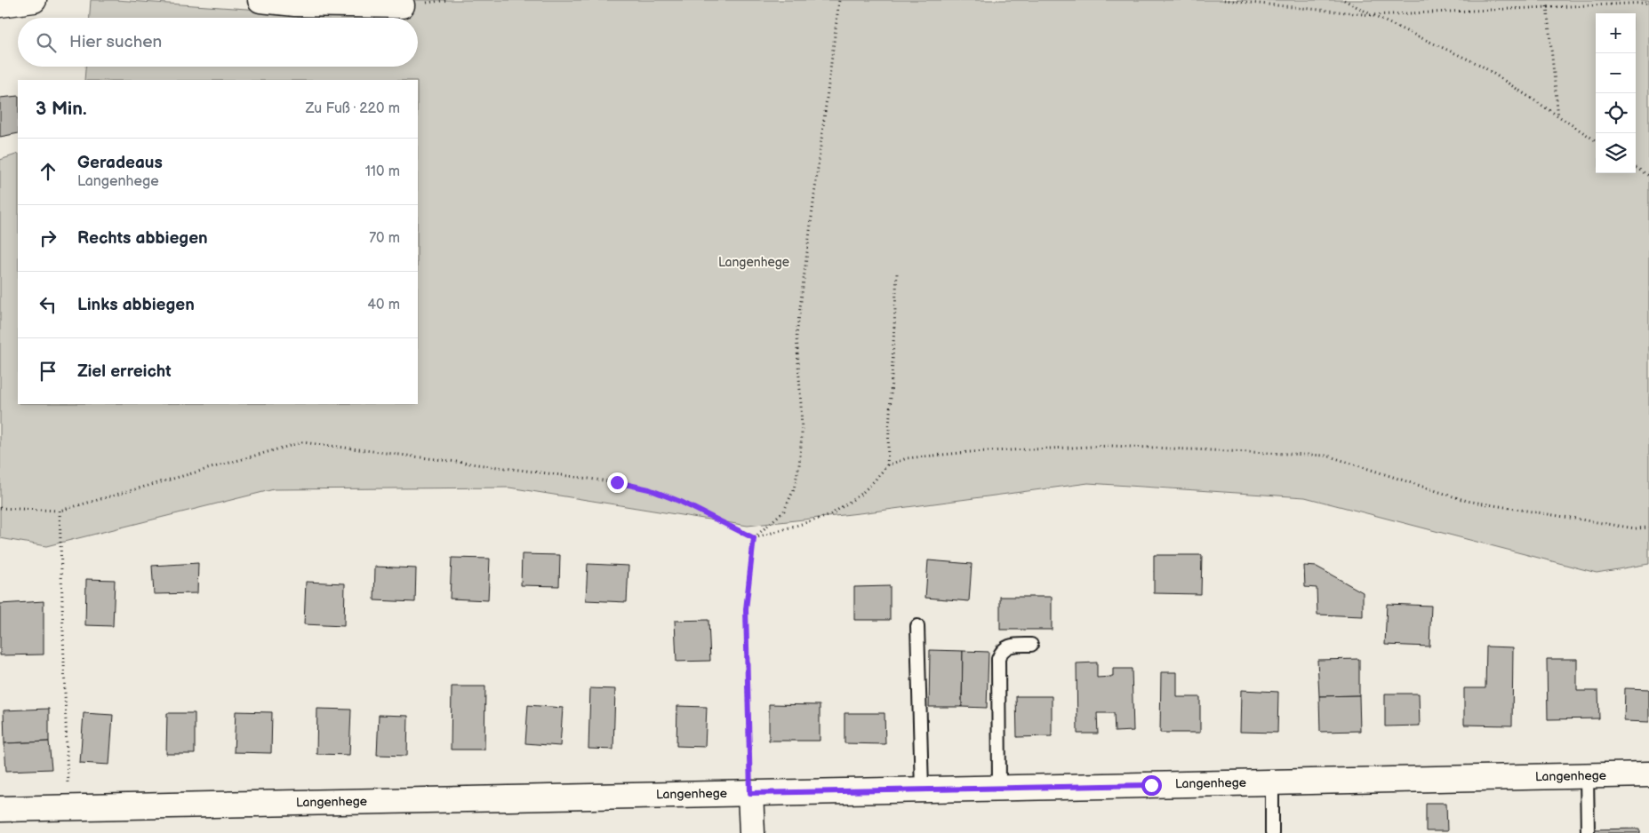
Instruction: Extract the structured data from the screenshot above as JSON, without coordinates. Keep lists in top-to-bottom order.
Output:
{
  "streets": {
    "street": ["Langenhege"]
  },
  "parks": ["Langenhege"],
  "page": {
    "map_buttons": ["+", "−"],
    "search": "Hier suchen",
    "heading": ["3 Min.", "Zu Fuß · 220 m"],
    "list": [
      ["Geradeaus", "Langenhege", "110 m"],
      ["Rechts abbiegen", "70 m"],
      ["Links abbiegen", "40 m"],
      "Ziel erreicht"
    ]
  }
}
